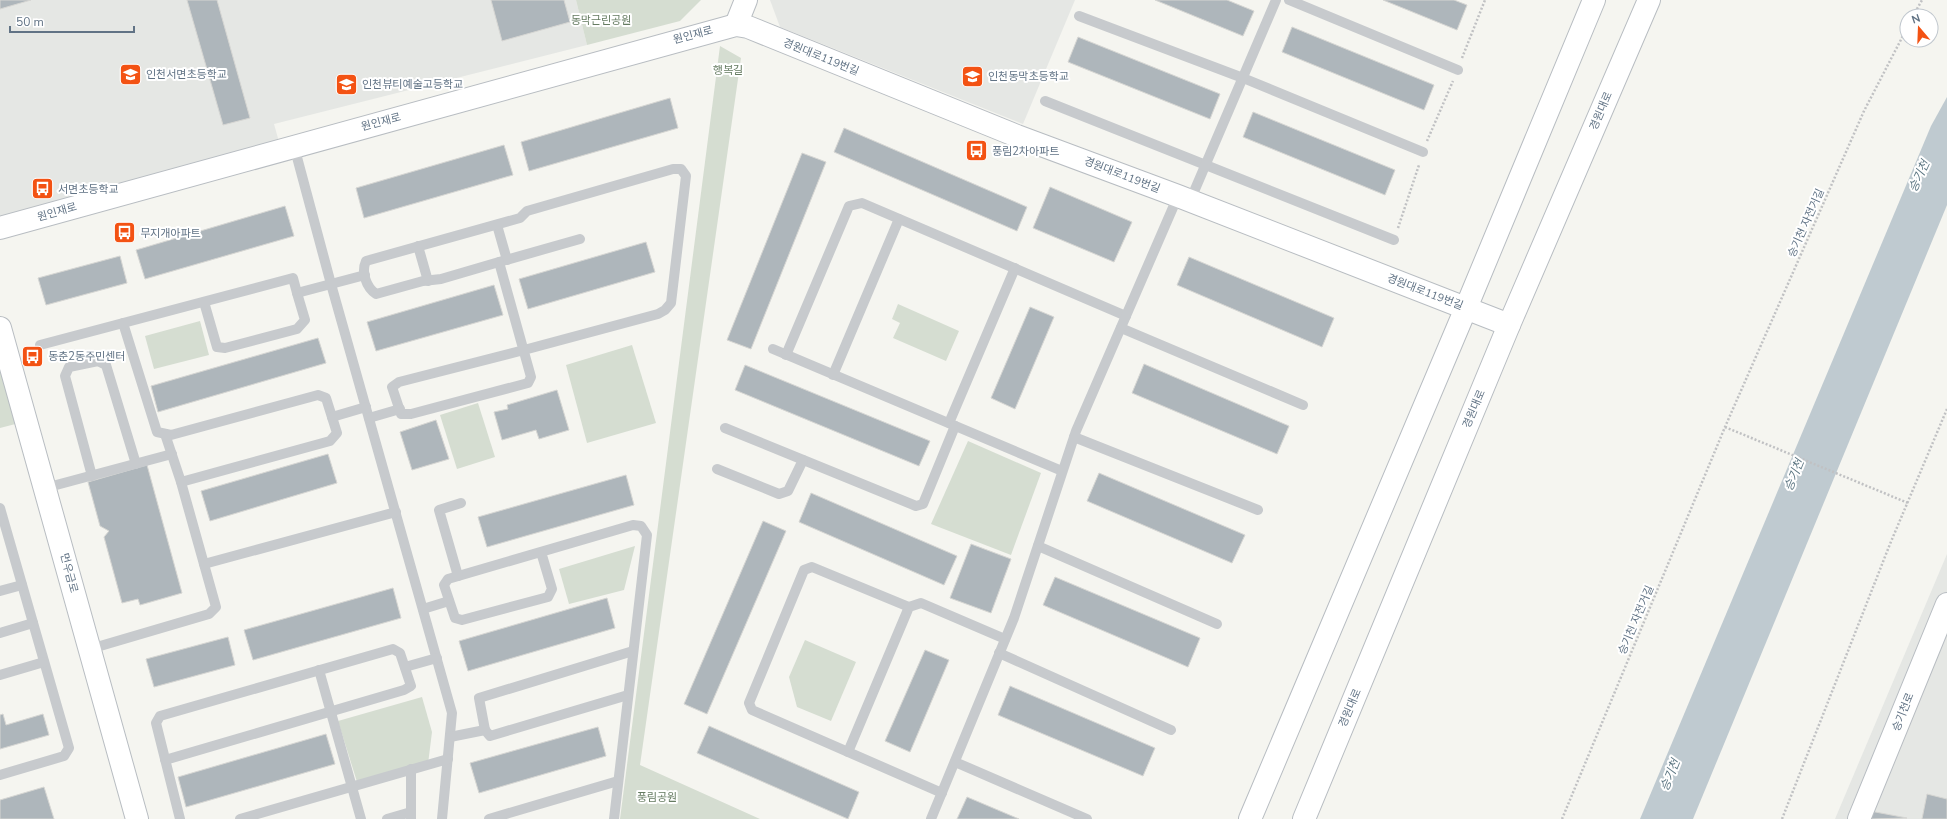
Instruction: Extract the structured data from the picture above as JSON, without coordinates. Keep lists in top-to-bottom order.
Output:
{
  "streets": {
    "main road": [
      "원인재로",
      "경원대로119번길",
      "경원대로",
      "먼우금로",
      "승기천로"
    ],
    "path": ["승기천 자전거길"]
  },
  "crossings": [
    ["원인재로", "경원대로119번길"],
    ["경원대로119번길", "경원대로"]
  ],
  "water": ["승기천"],
  "parks": ["동막근린공원", "행복길", "풍림공원"],
  "places": {
    "school or university": ["인천서면초등학교", "인천동막초등학교", "인천뷰티예술고등학교"],
    "bus stop": [
      "풍림2차아파트",
      "서면초등학교",
      "무지개아파트",
      "동춘2동주민센터"
    ]
  },
  "scale_bar": "50 m",
  "north": "top"
}
